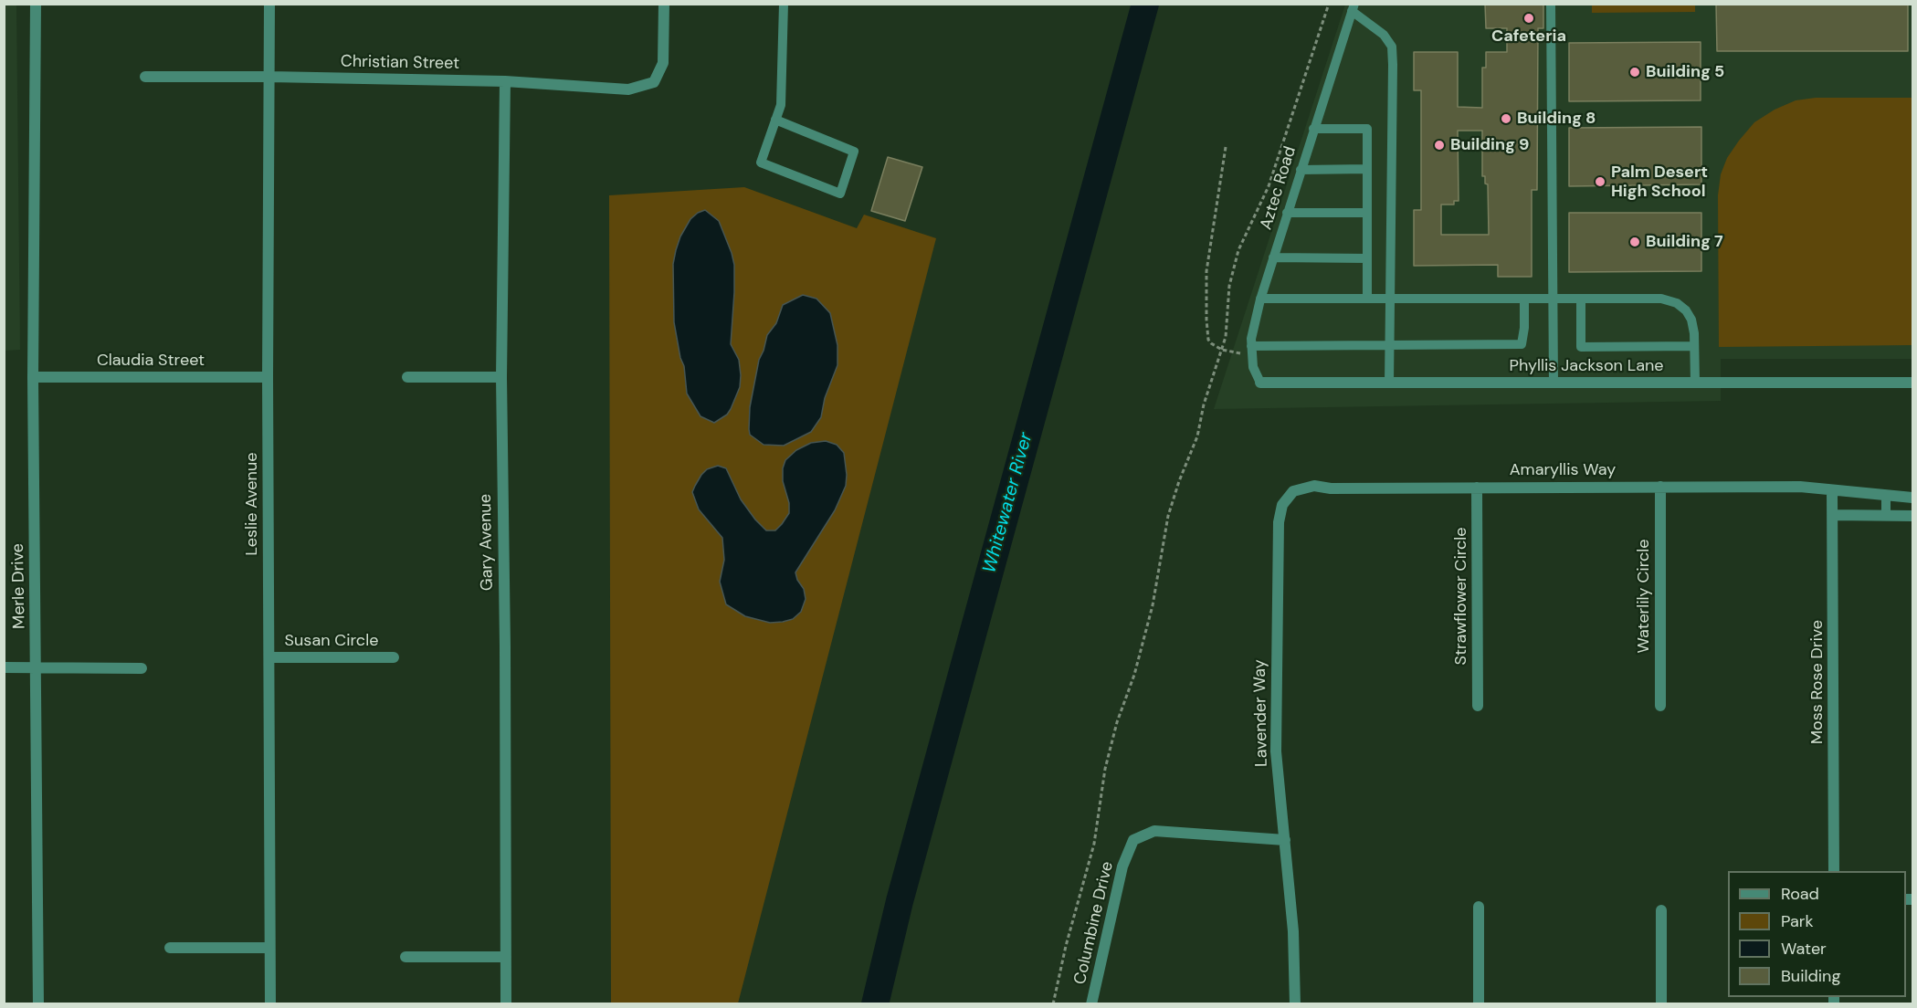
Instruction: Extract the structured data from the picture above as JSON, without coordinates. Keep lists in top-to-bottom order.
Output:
{
  "streets": {
    "street": [
      "Christian Street",
      "Claudia Street",
      "Phyllis Jackson Lane",
      "Amaryllis Way",
      "Leslie Avenue",
      "Gary Avenue",
      "Merle Drive",
      "Strawflower Circle",
      "Waterlily Circle",
      "Susan Circle",
      "Moss Rose Drive",
      "Lavender Way",
      "Columbine Drive"
    ],
    "lane": ["Aztec Road"]
  },
  "crossings": [
    ["Christian Street", "Leslie Avenue"],
    ["Christian Street", "Gary Avenue"],
    ["Aztec Road", "Phyllis Jackson Lane"],
    ["Claudia Street", "Leslie Avenue"],
    ["Claudia Street", "Merle Drive"],
    ["Amaryllis Way", "Strawflower Circle"],
    ["Amaryllis Way", "Waterlily Circle"],
    ["Amaryllis Way", "Moss Rose Drive"],
    ["Amaryllis Way", "Lavender Way"],
    ["Leslie Avenue", "Susan Circle"],
    ["Lavender Way", "Columbine Drive"]
  ],
  "water": ["Whitewater River"],
  "places": [
    "Cafeteria",
    "Building 5",
    "Building 8",
    "Building 9",
    "Palm Desert High School",
    "Building 7"
  ],
  "legend": [
    "Road",
    "Park",
    "Water",
    "Building"
  ]
}
